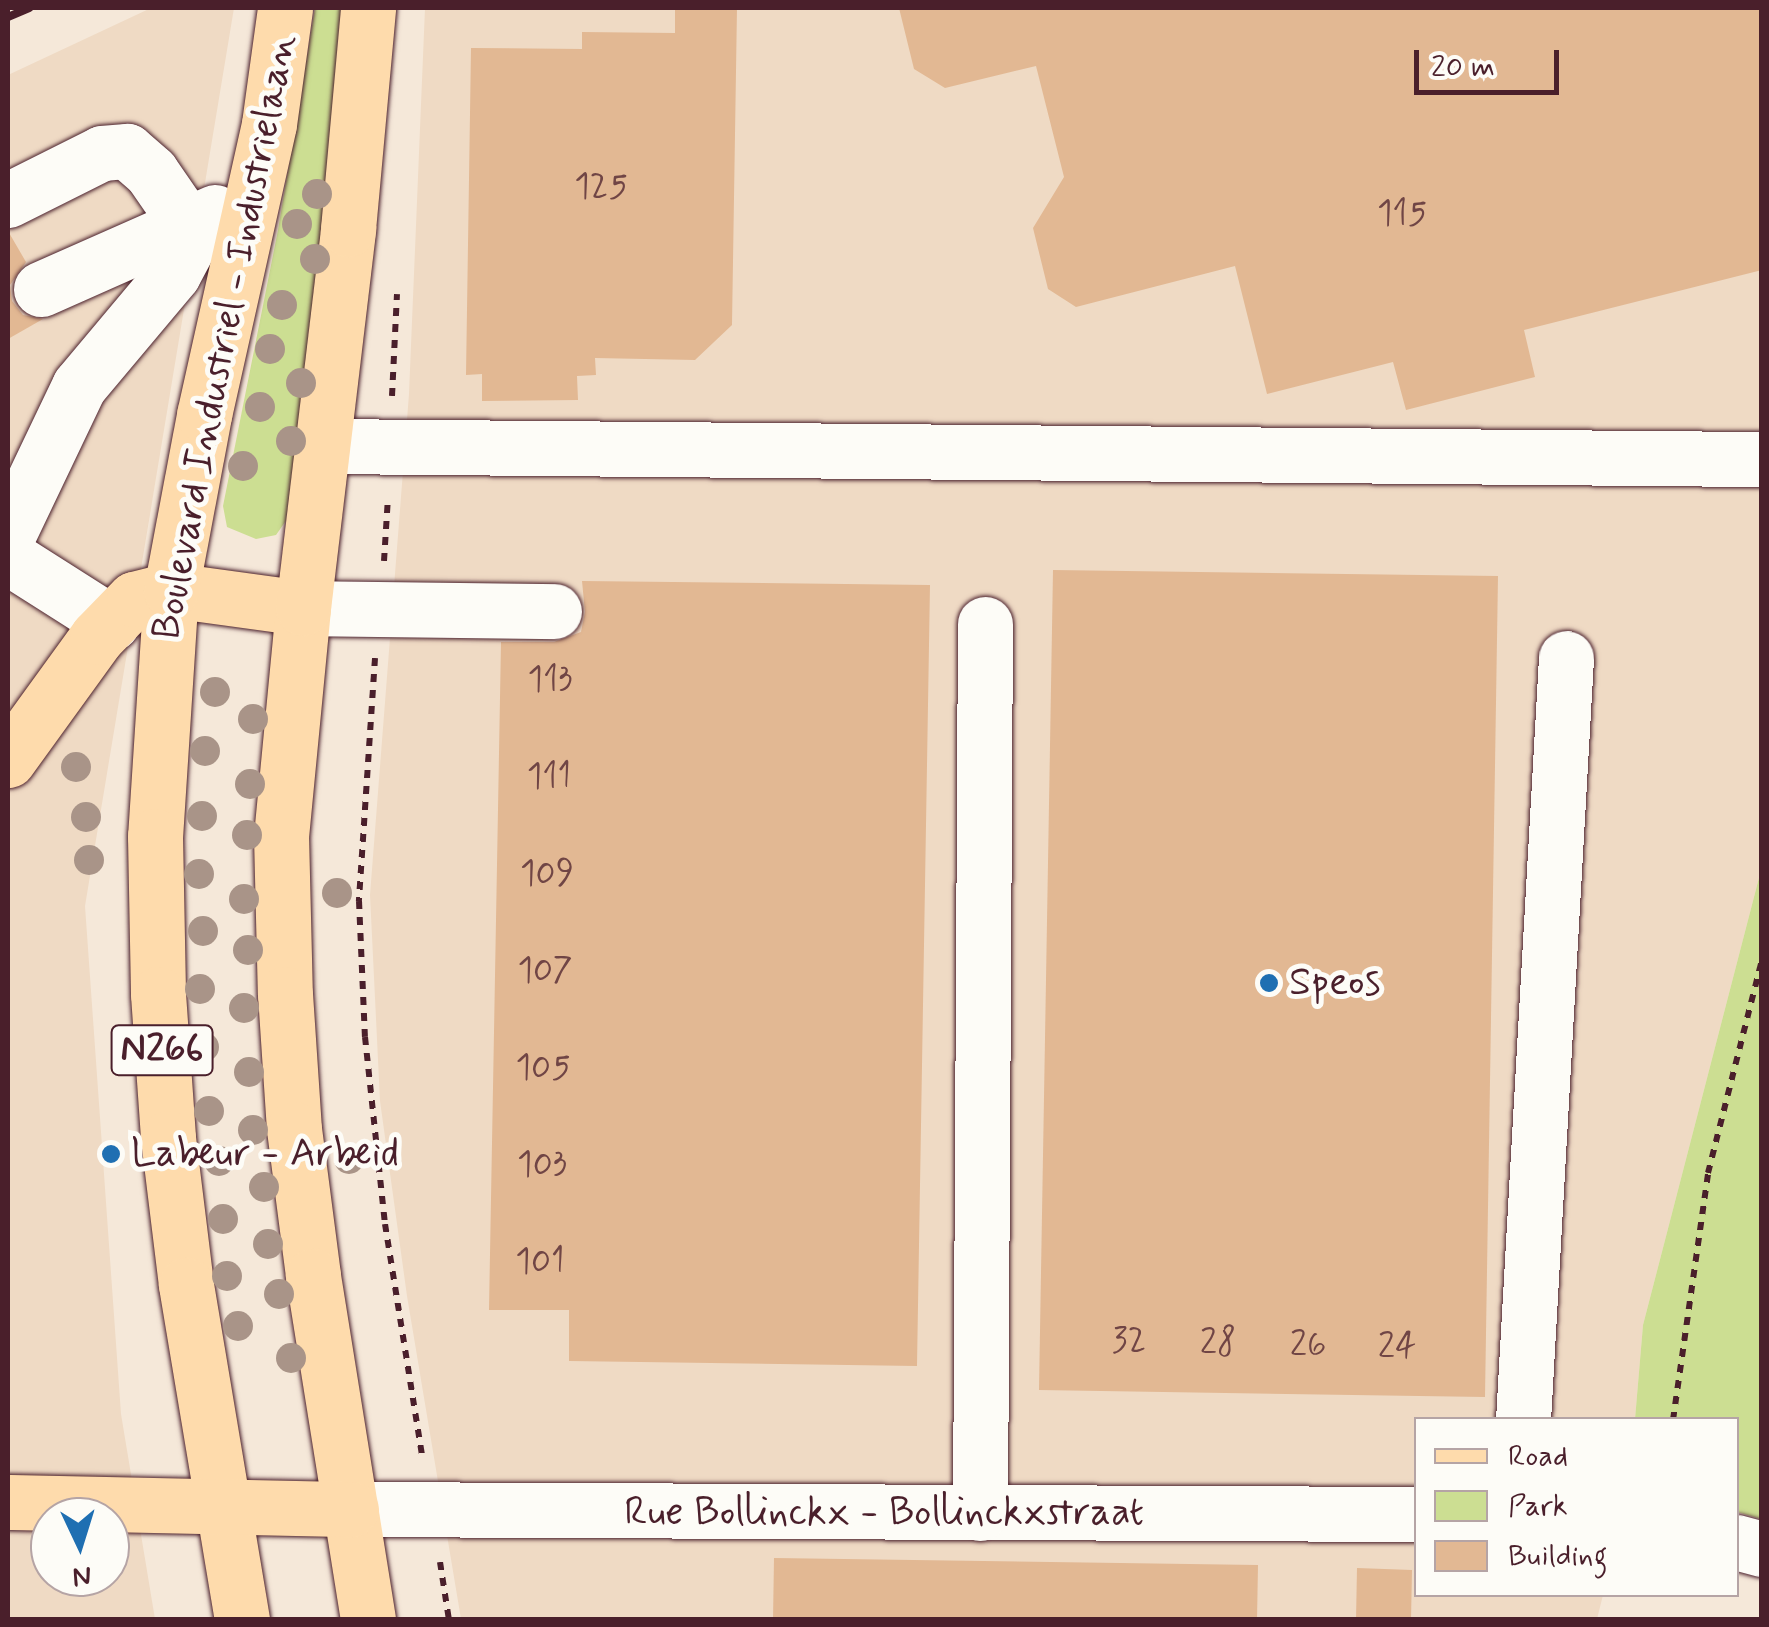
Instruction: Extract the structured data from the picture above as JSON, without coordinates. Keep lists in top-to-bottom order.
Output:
{
  "streets": {
    "main road": ["Boulevard Industriel - Industrielaan", "N266"],
    "street": ["Rue Bollinckx - Bollinckxstraat"]
  },
  "crossings": [
    ["Boulevard Industriel - Industrielaan", "Rue Bollinckx - Bollinckxstraat"]
  ],
  "places": ["Speos", "Labeur - Arbeid"],
  "house_numbers": [
    "125",
    "115",
    "113",
    "111",
    "109",
    "107",
    "105",
    "103",
    "101",
    "32",
    "28",
    "26",
    "24"
  ],
  "legend": ["Road", "Park", "Building"],
  "scale_bar": "20 m",
  "north": "bottom"
}
